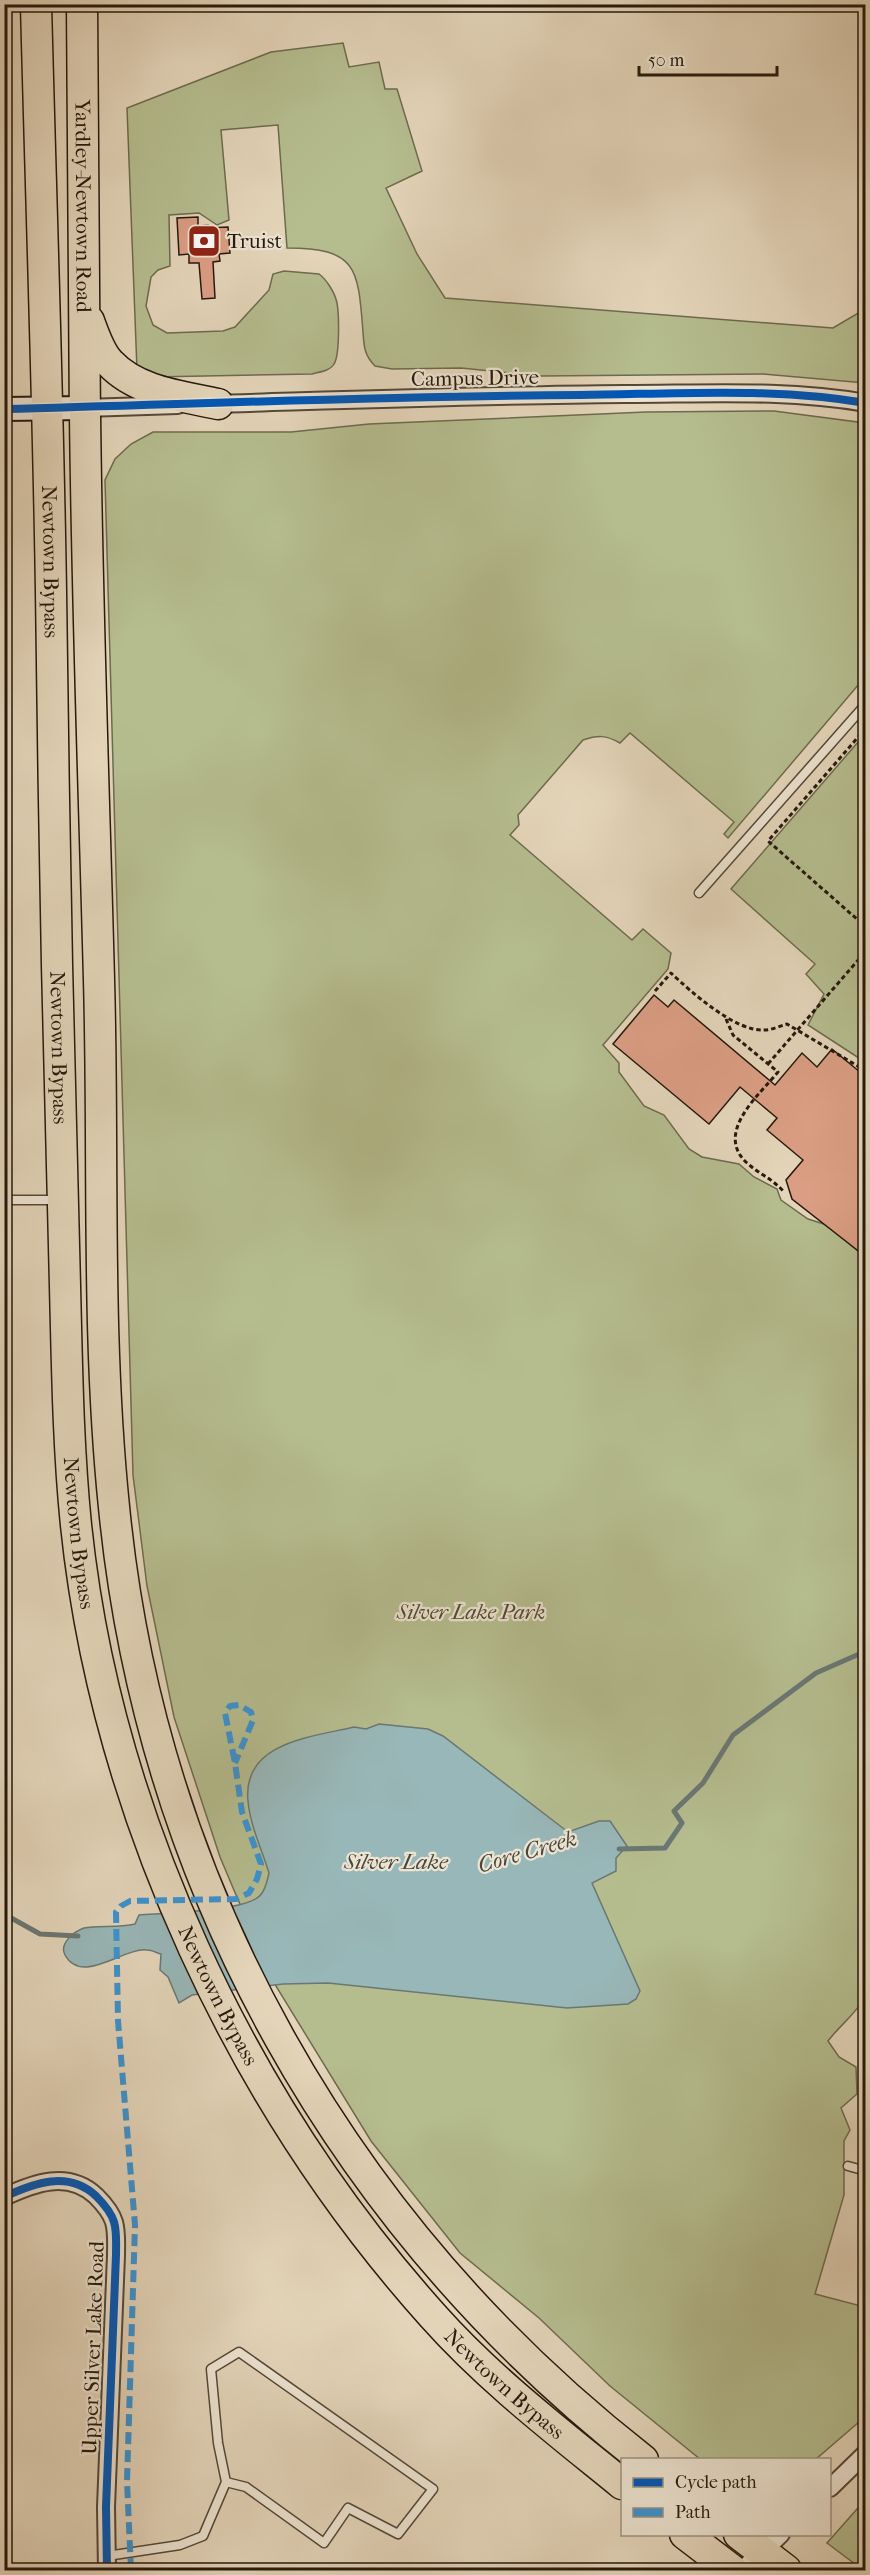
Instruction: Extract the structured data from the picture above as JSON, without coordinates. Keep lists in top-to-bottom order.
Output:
{
  "streets": {
    "highway": ["Yardley-Newtown Road", "Newtown Bypass"],
    "street": ["Campus Drive", "Upper Silver Lake Road"]
  },
  "crossings": [
    ["Yardley-Newtown Road", "Campus Drive"],
    ["Yardley-Newtown Road", "Newtown Bypass"],
    ["Campus Drive", "Newtown Bypass"]
  ],
  "water": ["Core Creek", "Silver Lake"],
  "parks": ["Silver Lake Park"],
  "places": {
    "bank": ["Truist"]
  },
  "legend": ["Cycle path", "Path"],
  "scale_bar": "50 m"
}
